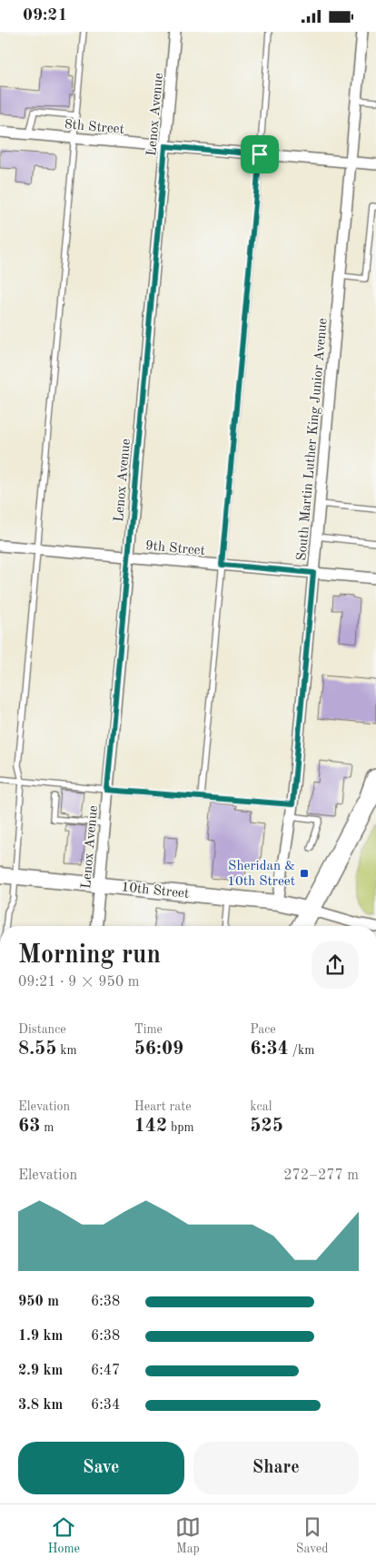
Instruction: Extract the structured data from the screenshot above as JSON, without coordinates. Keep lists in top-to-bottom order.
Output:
{
  "streets": {
    "street": [
      "Lenox Avenue",
      "8th Street",
      "South Martin Luther King Junior Avenue",
      "9th Street",
      "10th Street"
    ]
  },
  "crossings": [
    ["Lenox Avenue", "8th Street"],
    ["Lenox Avenue", "9th Street"],
    ["Lenox Avenue", "10th Street"],
    ["8th Street", "South Martin Luther King Junior Avenue"],
    ["South Martin Luther King Junior Avenue", "9th Street"],
    ["South Martin Luther King Junior Avenue", "10th Street"]
  ],
  "places": {
    "transit": ["Sheridan & 10th Street"]
  },
  "page": {
    "status": "09:21",
    "heading": ["Morning run", "09:21 · 9 × 950 m"],
    "stats": [
      ["Distance", "8.55 km"],
      ["Time", "56:09"],
      ["Pace", "6:34 /km"],
      ["Elevation", "63 m"],
      ["Heart rate", "142 bpm"],
      ["kcal", "525"]
    ],
    "chart": ["Elevation", "272–277 m"],
    "list": [
      {
        "name": "950 m",
        "note": "6:38"
      },
      {
        "name": "1.9 km",
        "note": "6:38"
      },
      {
        "name": "2.9 km",
        "note": "6:47"
      },
      {
        "name": "3.8 km",
        "note": "6:34"
      }
    ],
    "buttons": ["Save", "Share"],
    "tabs": ["Home", "Map", "Saved"]
  }
}
